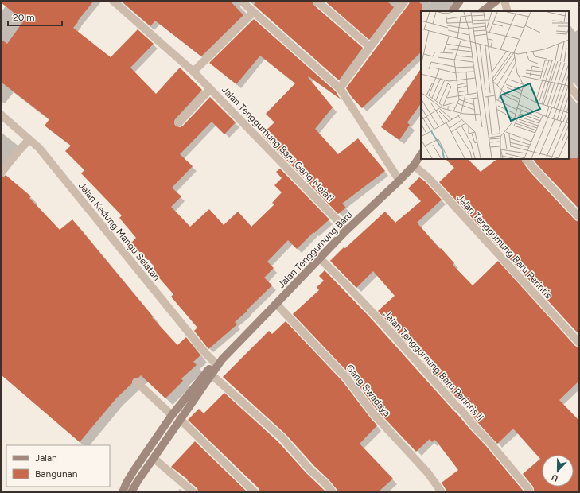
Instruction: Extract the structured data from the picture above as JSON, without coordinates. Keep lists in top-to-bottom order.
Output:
{
  "streets": {
    "street": [
      "Jalan Tenggumung Baru Gang Melati",
      "Jalan Kedung Mangu Selatan",
      "Jalan Tenggumung Baru Perintis",
      "Jalan Tenggumung Baru",
      "Jalan Tenggumung Baru Perintis II",
      "Gang Swadaya"
    ]
  },
  "crossings": [
    ["Jalan Tenggumung Baru Gang Melati", "Jalan Tenggumung Baru"],
    ["Jalan Kedung Mangu Selatan", "Jalan Tenggumung Baru"],
    ["Jalan Tenggumung Baru Perintis", "Jalan Tenggumung Baru"],
    ["Jalan Tenggumung Baru", "Jalan Tenggumung Baru Perintis II"],
    ["Jalan Tenggumung Baru", "Gang Swadaya"]
  ],
  "legend": ["Jalan", "Bangunan"],
  "scale_bar": "20 m",
  "north": "bottom"
}
